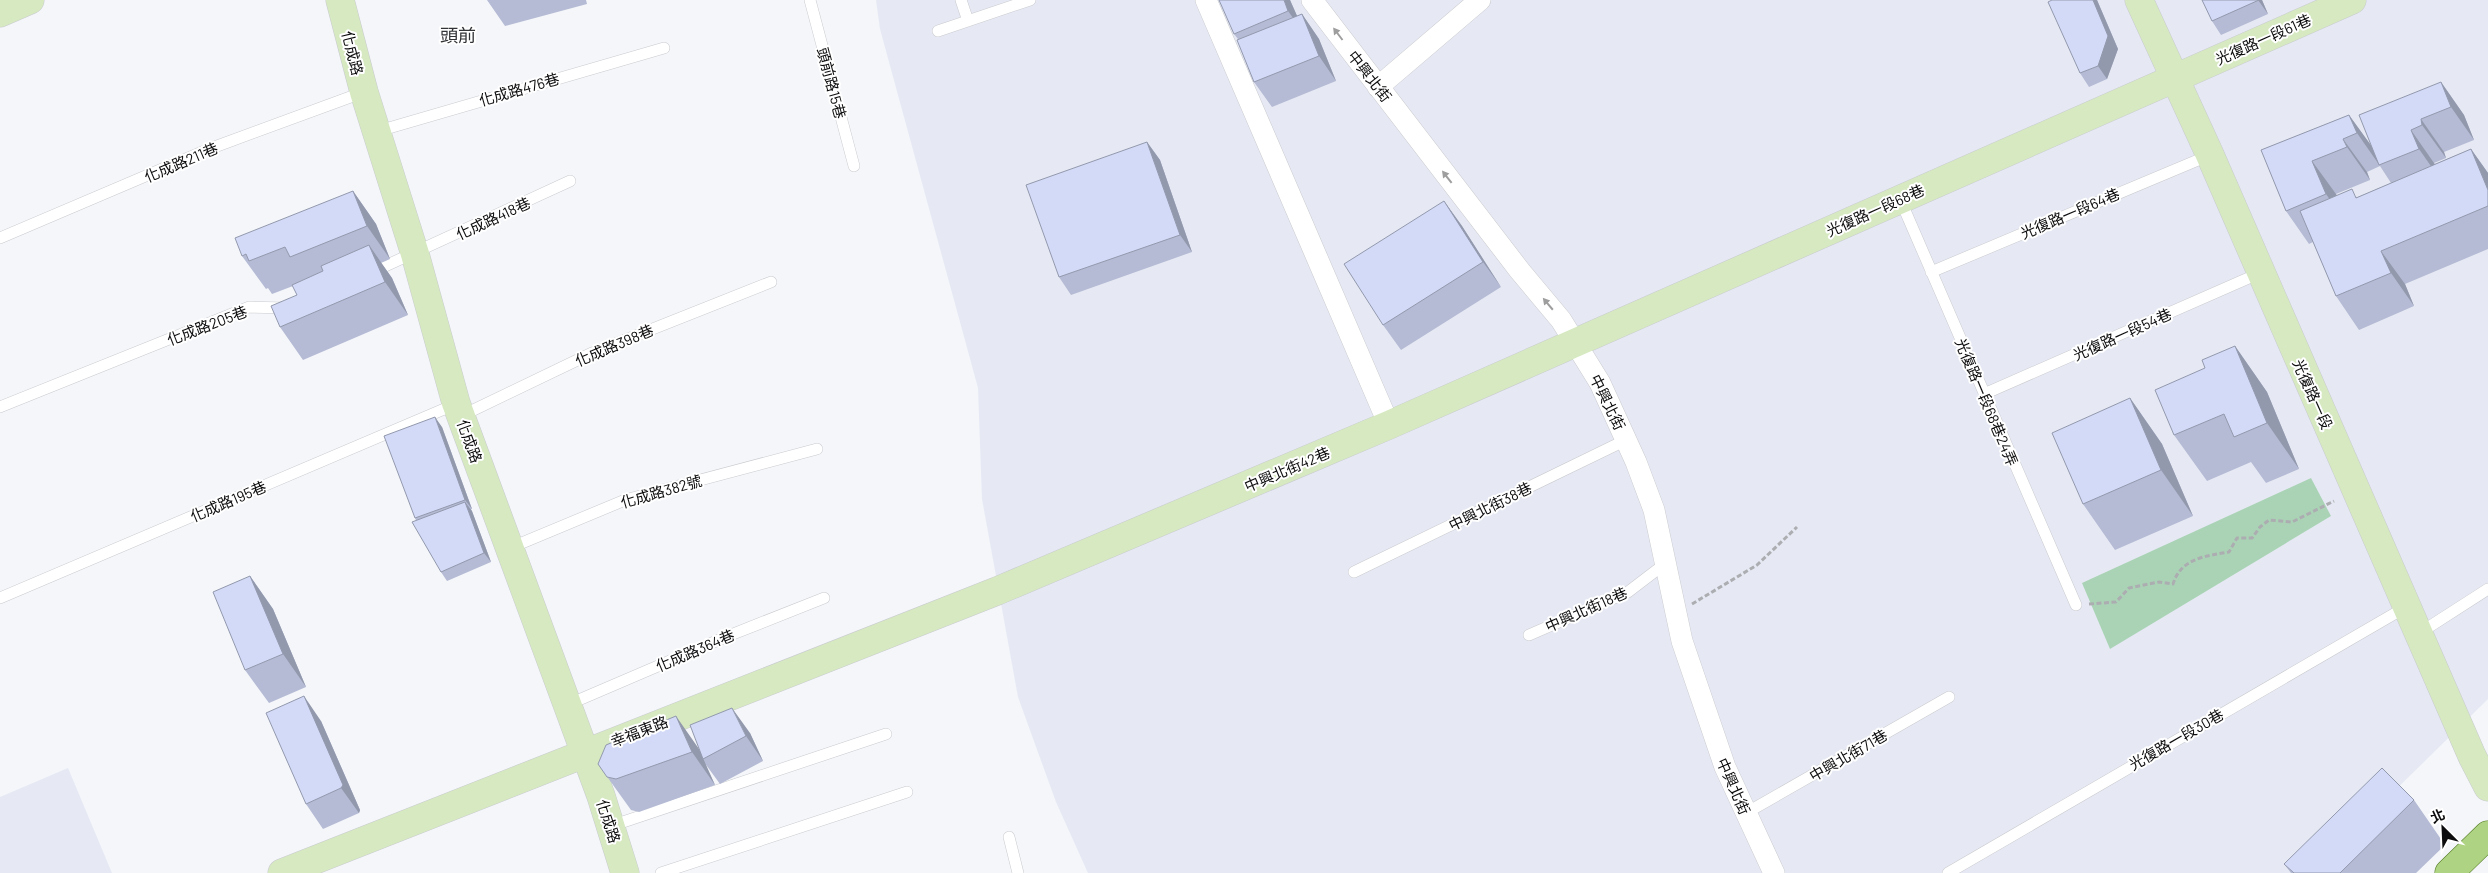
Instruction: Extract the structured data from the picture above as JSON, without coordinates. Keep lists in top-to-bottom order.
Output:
{
  "streets": {
    "street": [
      "光復路一段61巷",
      "化成路",
      "中興北街",
      "光復路一段68巷",
      "光復路一段",
      "中興北街42巷",
      "幸福東路"
    ],
    "lane": [
      "頭前路15巷",
      "化成路476巷",
      "化成路211巷",
      "光復路一段64巷",
      "化成路418巷",
      "化成路205巷",
      "光復路一段54巷",
      "化成路398巷",
      "光復路一段68巷24弄",
      "化成路382號",
      "化成路195巷",
      "中興北街38巷",
      "中興北街18巷",
      "化成路364巷",
      "光復路一段30巷",
      "中興北街71巷"
    ]
  },
  "crossings": [
    ["光復路一段61巷", "光復路一段68巷"],
    ["光復路一段61巷", "光復路一段"],
    ["化成路", "化成路476巷"],
    ["化成路", "化成路211巷"],
    ["化成路", "化成路418巷"],
    ["化成路", "化成路398巷"],
    ["化成路", "化成路382號"],
    ["化成路", "化成路195巷"],
    ["化成路", "化成路364巷"],
    ["化成路", "幸福東路"],
    ["中興北街", "光復路一段68巷"],
    ["中興北街", "中興北街42巷"],
    ["中興北街", "中興北街38巷"],
    ["中興北街", "中興北街18巷"],
    ["中興北街", "中興北街71巷"],
    ["光復路一段68巷", "光復路一段"],
    ["光復路一段68巷", "光復路一段68巷24弄"],
    ["光復路一段68巷", "中興北街42巷"],
    ["光復路一段64巷", "光復路一段"],
    ["光復路一段64巷", "光復路一段68巷24弄"],
    ["光復路一段54巷", "光復路一段"],
    ["光復路一段54巷", "光復路一段68巷24弄"],
    ["化成路398巷", "化成路195巷"],
    ["光復路一段", "光復路一段30巷"],
    ["中興北街42巷", "幸福東路"]
  ],
  "districts": ["頭前"],
  "north": "top left"
}
